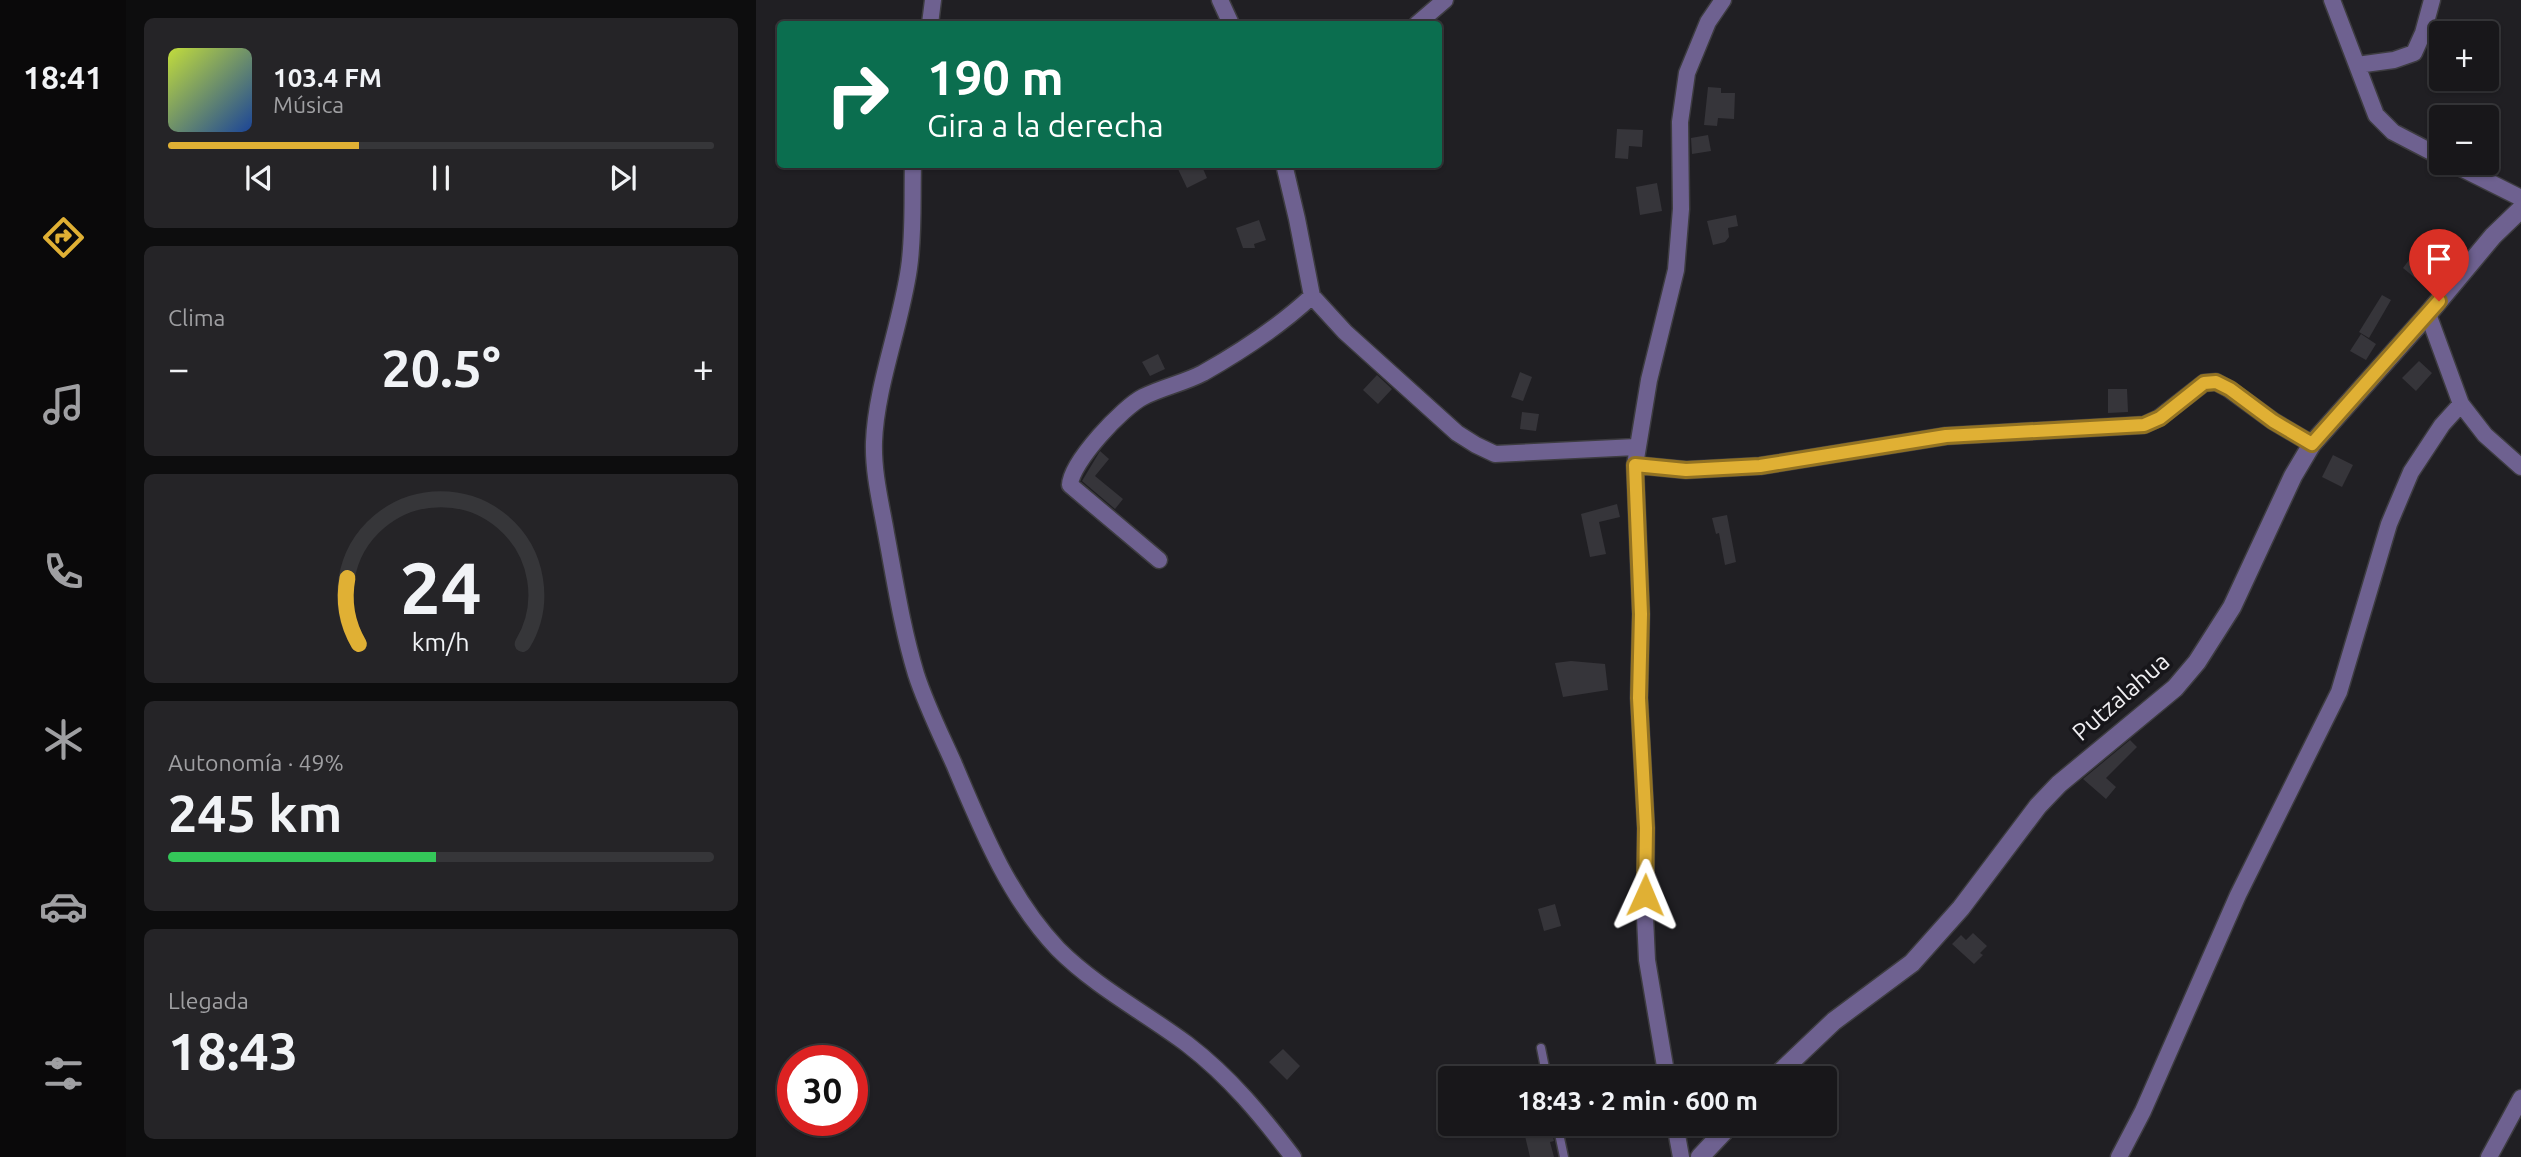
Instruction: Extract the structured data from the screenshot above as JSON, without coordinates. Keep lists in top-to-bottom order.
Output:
{
  "streets": {
    "street": ["Putzalahua"]
  },
  "page": {
    "tabs": "18:41",
    "map_buttons": ["+", "−"],
    "turn": ["190 m", "Gira a la derecha"],
    "song": ["103.4 FM", "Música"],
    "tile": [
      "Clima",
      ["Autonomía · 49%", "245 km"],
      ["Llegada", "18:43"]
    ],
    "heat": ["−", "20.5°", "+"],
    "limit": "30",
    "trip": "18:43 · 2 min · 600 m",
    "gauge": ["24", "km/h"]
  }
}
